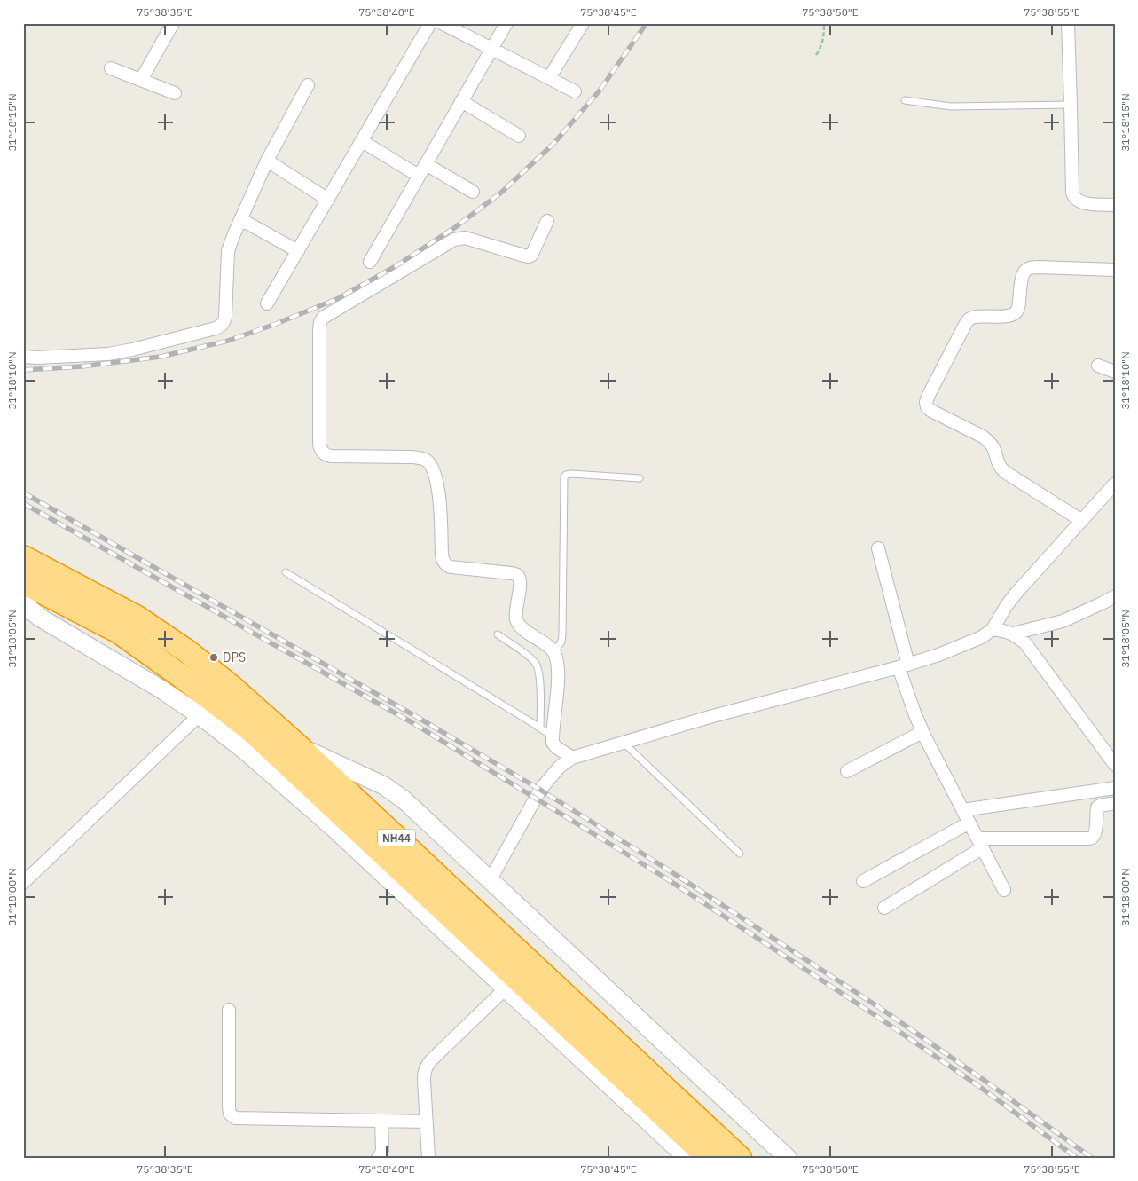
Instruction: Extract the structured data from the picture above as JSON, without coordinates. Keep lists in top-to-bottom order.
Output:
{
  "streets": {
    "highway": ["NH44"]
  },
  "places": ["DPS"],
  "coordinates": [
    "75°38'35\"E",
    "75°38'40\"E",
    "75°38'45\"E",
    "75°38'50\"E",
    "75°38'55\"E",
    "31°18'15\"N",
    "31°18'10\"N",
    "31°18'05\"N",
    "31°18'00\"N"
  ]
}
